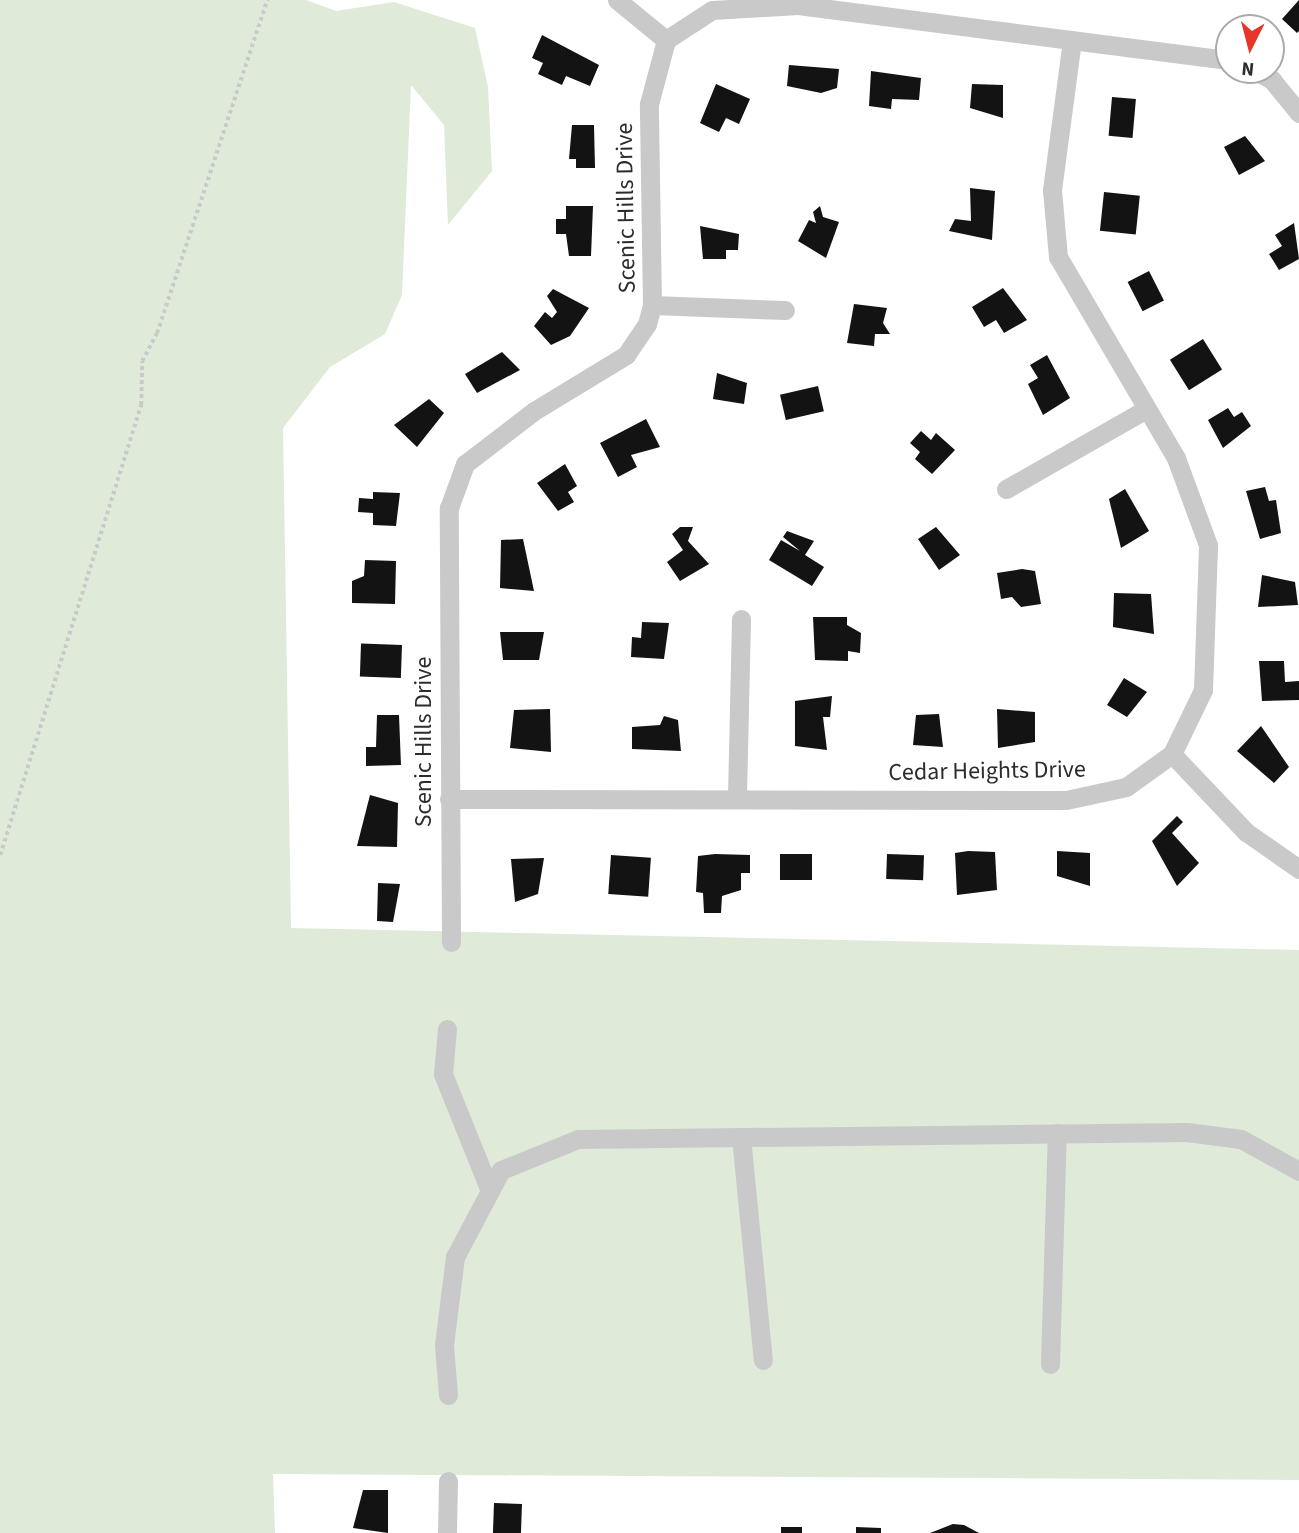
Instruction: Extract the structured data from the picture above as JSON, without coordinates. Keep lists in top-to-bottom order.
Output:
{
  "streets": {
    "street": ["Scenic Hills Drive", "Cedar Heights Drive"]
  },
  "crossings": [
    ["Scenic Hills Drive", "Cedar Heights Drive"]
  ],
  "north": "bottom"
}
